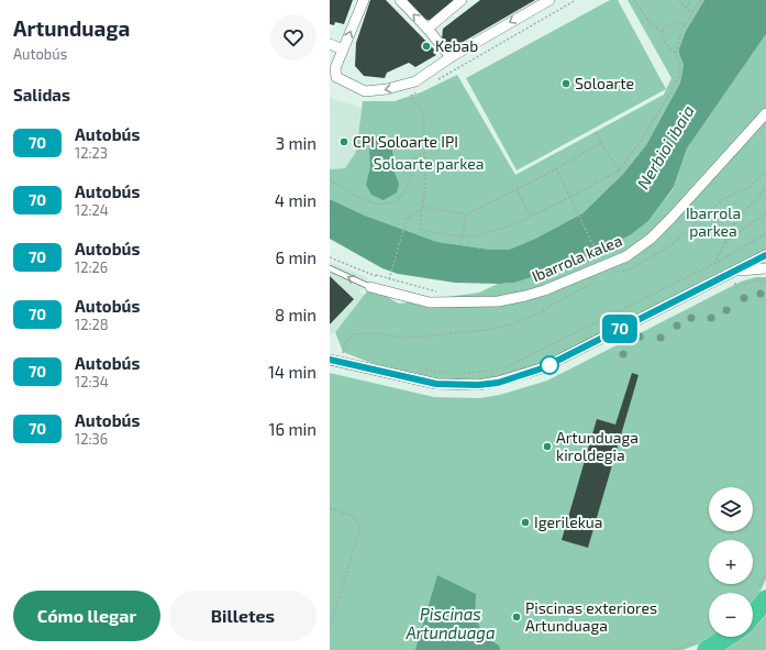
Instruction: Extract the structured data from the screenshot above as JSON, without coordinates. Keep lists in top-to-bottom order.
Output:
{
  "streets": {
    "street": ["Ibarrola kalea"]
  },
  "water": ["Nerbioi ibaia", "Piscinas Artunduaga"],
  "parks": ["Soloarte parkea", "Ibarrola parkea"],
  "places": [
    "Kebab",
    "Soloarte",
    "CPI Soloarte IPI",
    "Artunduaga kiroldegia",
    "Igerilekua",
    "Piscinas exteriores Artunduaga"
  ],
  "lines": ["bus line 70"],
  "page": {
    "heading": [
      ["Artunduaga", "Autobús"],
      "Salidas"
    ],
    "on_map": "70",
    "list": [
      {
        "mark": "70",
        "name": "Autobús",
        "note": "12:23",
        "value": "3 min"
      },
      {
        "mark": "70",
        "name": "Autobús",
        "note": "12:24",
        "value": "4 min"
      },
      {
        "mark": "70",
        "name": "Autobús",
        "note": "12:26",
        "value": "6 min"
      },
      {
        "mark": "70",
        "name": "Autobús",
        "note": "12:28",
        "value": "8 min"
      },
      {
        "mark": "70",
        "name": "Autobús",
        "note": "12:34",
        "value": "14 min"
      },
      {
        "mark": "70",
        "name": "Autobús",
        "note": "12:36",
        "value": "16 min"
      }
    ],
    "map_buttons": ["+", "−"],
    "buttons": ["Cómo llegar", "Billetes"]
  }
}
